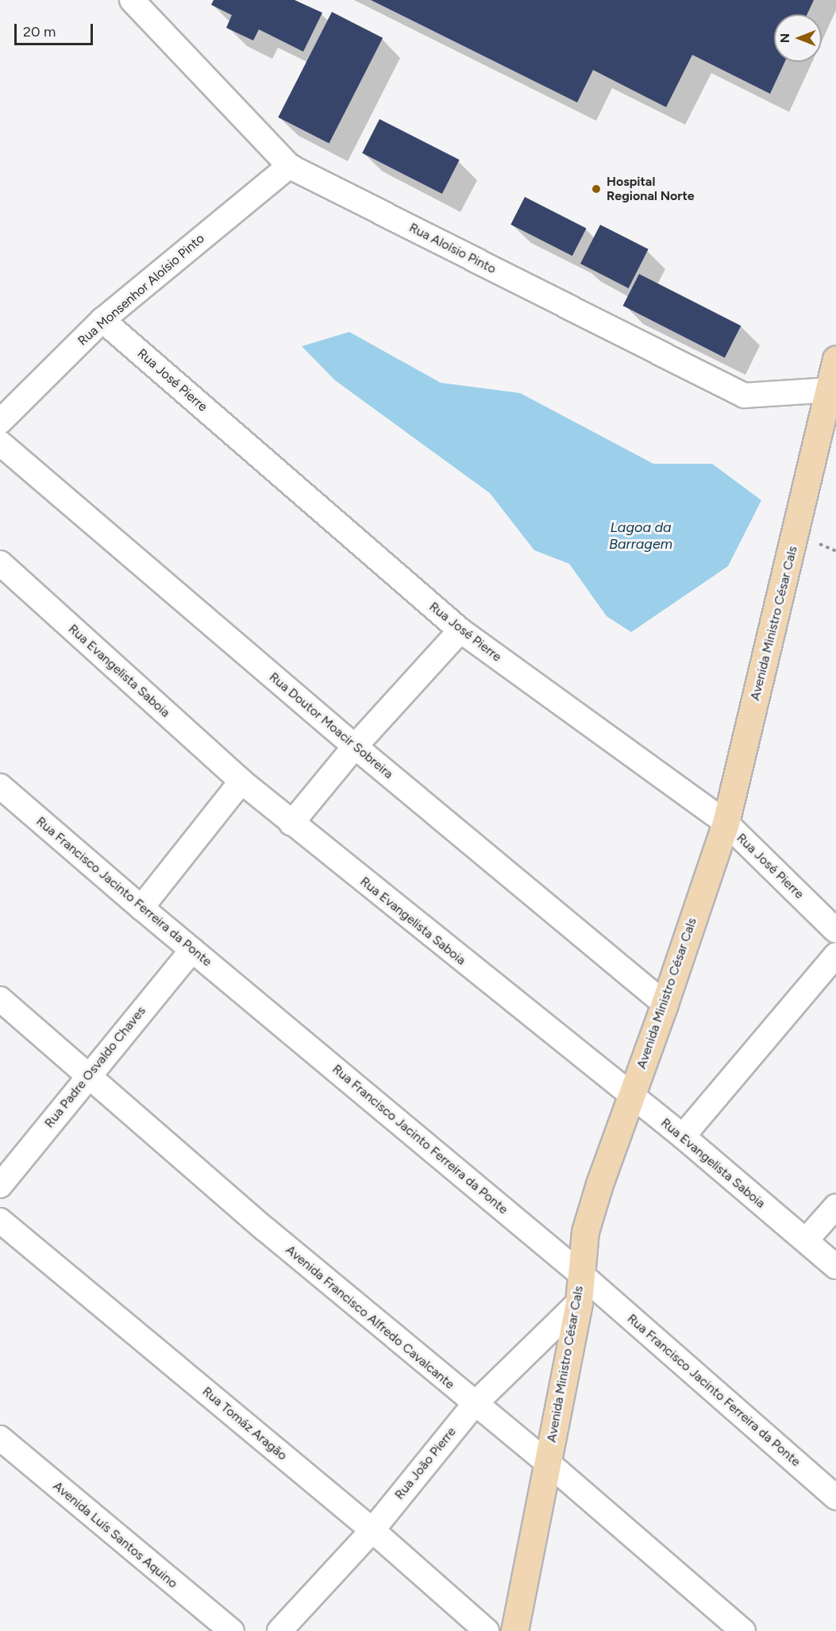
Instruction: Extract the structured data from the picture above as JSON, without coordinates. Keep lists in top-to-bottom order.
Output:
{
  "streets": {
    "main road": ["Avenida Ministro César Cals"],
    "street": [
      "Rua Aloísio Pinto",
      "Rua Monsenhor Aloísio Pinto",
      "Rua José Pierre",
      "Rua Evangelista Saboia",
      "Rua Doutor Moacir Sobreira",
      "Rua Francisco Jacinto Ferreira da Ponte",
      "Rua Padre Osvaldo Chaves",
      "Avenida Francisco Alfredo Cavalcante",
      "Rua Tomáz Aragão",
      "Rua João Pierre",
      "Avenida Luís Santos Aquino"
    ]
  },
  "crossings": [
    ["Rua Aloísio Pinto", "Rua Monsenhor Aloísio Pinto"],
    ["Rua Aloísio Pinto", "Avenida Ministro César Cals"],
    ["Rua Monsenhor Aloísio Pinto", "Rua José Pierre"],
    ["Rua José Pierre", "Avenida Ministro César Cals"],
    ["Avenida Ministro César Cals", "Rua Evangelista Saboia"],
    ["Avenida Ministro César Cals", "Rua Doutor Moacir Sobreira"],
    ["Avenida Ministro César Cals", "Rua Francisco Jacinto Ferreira da Ponte"],
    ["Avenida Ministro César Cals", "Avenida Francisco Alfredo Cavalcante"],
    ["Avenida Ministro César Cals", "Rua João Pierre"],
    ["Rua Francisco Jacinto Ferreira da Ponte", "Rua Padre Osvaldo Chaves"],
    ["Rua Padre Osvaldo Chaves", "Avenida Francisco Alfredo Cavalcante"],
    ["Avenida Francisco Alfredo Cavalcante", "Rua João Pierre"],
    ["Rua Tomáz Aragão", "Rua João Pierre"]
  ],
  "water": ["Lagoa da Barragem"],
  "places": ["Hospital Regional Norte"],
  "scale_bar": "20 m",
  "north": "left"
}
